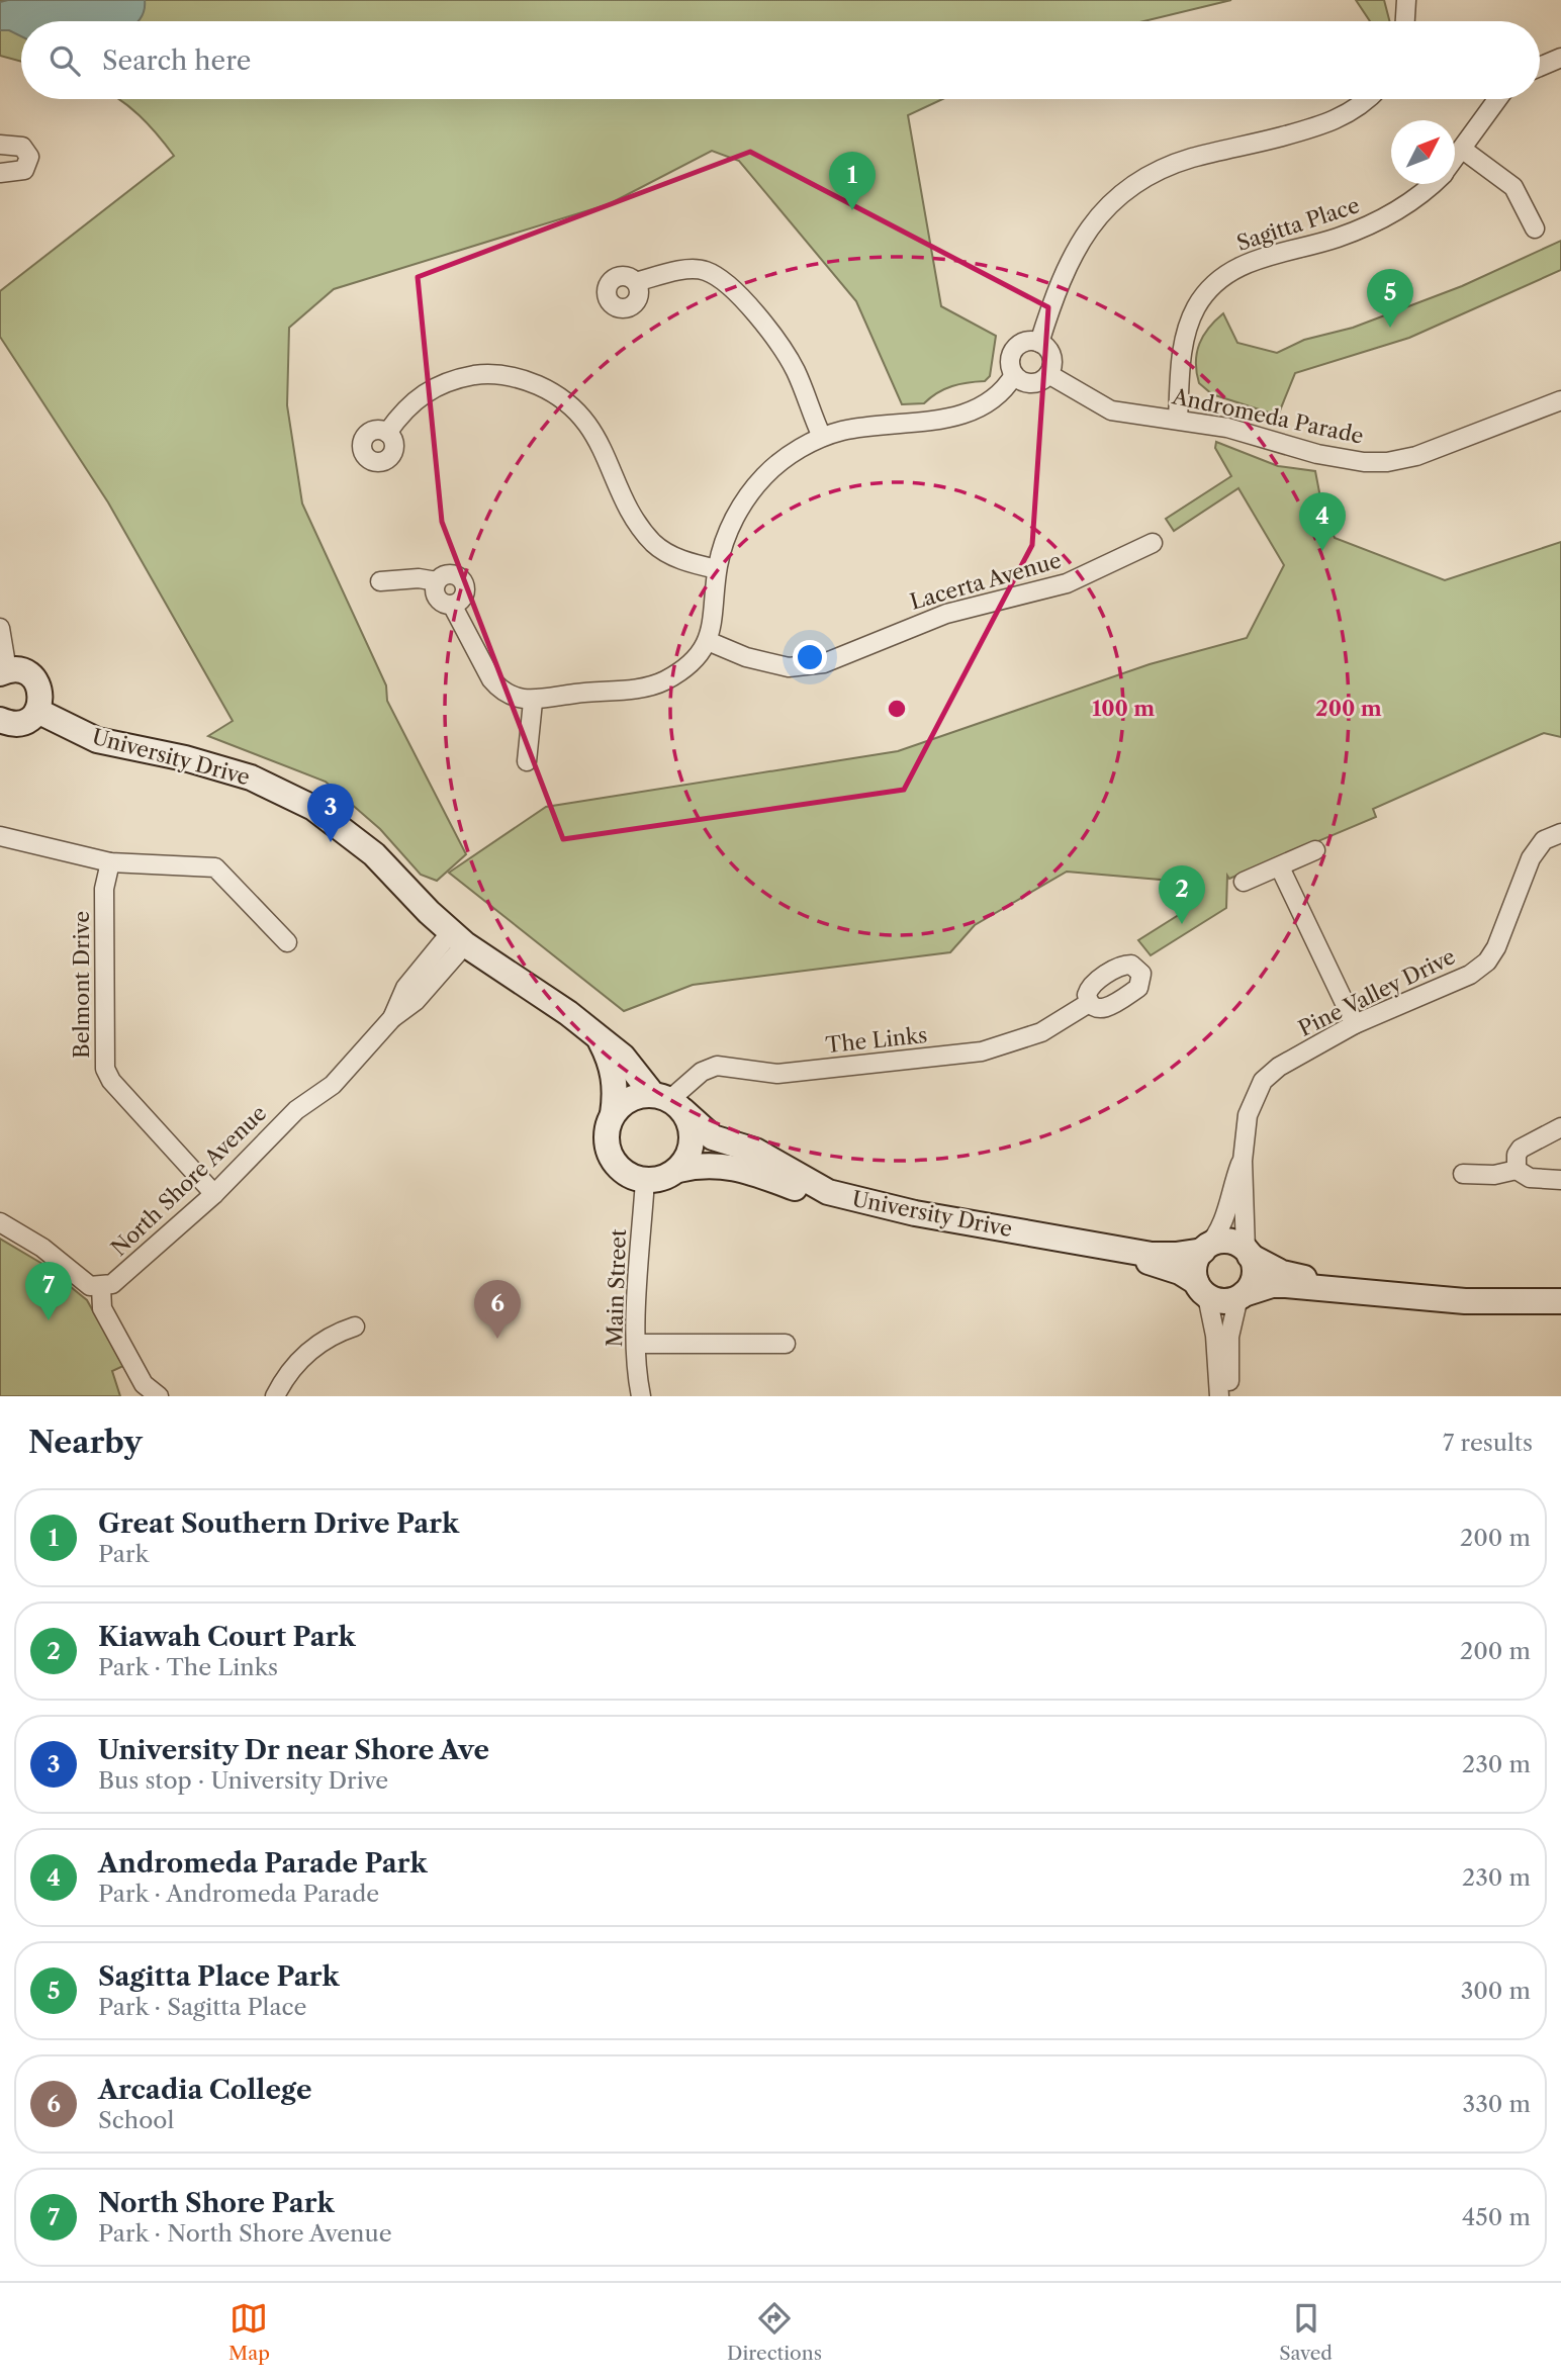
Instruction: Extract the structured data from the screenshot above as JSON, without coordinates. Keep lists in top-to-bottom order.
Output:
{
  "streets": {
    "street": [
      "Sagitta Place",
      "Andromeda Parade",
      "Lacerta Avenue",
      "University Drive",
      "Belmont Drive",
      "Pine Valley Drive",
      "The Links",
      "North Shore Avenue",
      "Main Street"
    ]
  },
  "crossings": [
    ["Sagitta Place", "Andromeda Parade"],
    ["University Drive", "Pine Valley Drive"],
    ["University Drive", "The Links"],
    ["University Drive", "North Shore Avenue"],
    ["University Drive", "Main Street"],
    ["Belmont Drive", "North Shore Avenue"],
    ["The Links", "Main Street"]
  ],
  "north": "top right",
  "page": {
    "search": "Search here",
    "pins": [
      "1",
      "5",
      "4",
      "3",
      "2",
      "7",
      "6"
    ],
    "heading": ["Nearby", "7 results"],
    "list": [
      {
        "mark": "1",
        "name": "Great Southern Drive Park",
        "note": "Park",
        "value": "200 m"
      },
      {
        "mark": "2",
        "name": "Kiawah Court Park",
        "note": "Park · The Links",
        "value": "200 m"
      },
      {
        "mark": "3",
        "name": "University Dr near Shore Ave",
        "note": "Bus stop · University Drive",
        "value": "230 m"
      },
      {
        "mark": "4",
        "name": "Andromeda Parade Park",
        "note": "Park · Andromeda Parade",
        "value": "230 m"
      },
      {
        "mark": "5",
        "name": "Sagitta Place Park",
        "note": "Park · Sagitta Place",
        "value": "300 m"
      },
      {
        "mark": "6",
        "name": "Arcadia College",
        "note": "School",
        "value": "330 m"
      },
      {
        "mark": "7",
        "name": "North Shore Park",
        "note": "Park · North Shore Avenue",
        "value": "450 m"
      }
    ],
    "nav": ["Map", "Directions", "Saved"]
  },
  "rings": ["100 m", "200 m"]
}
